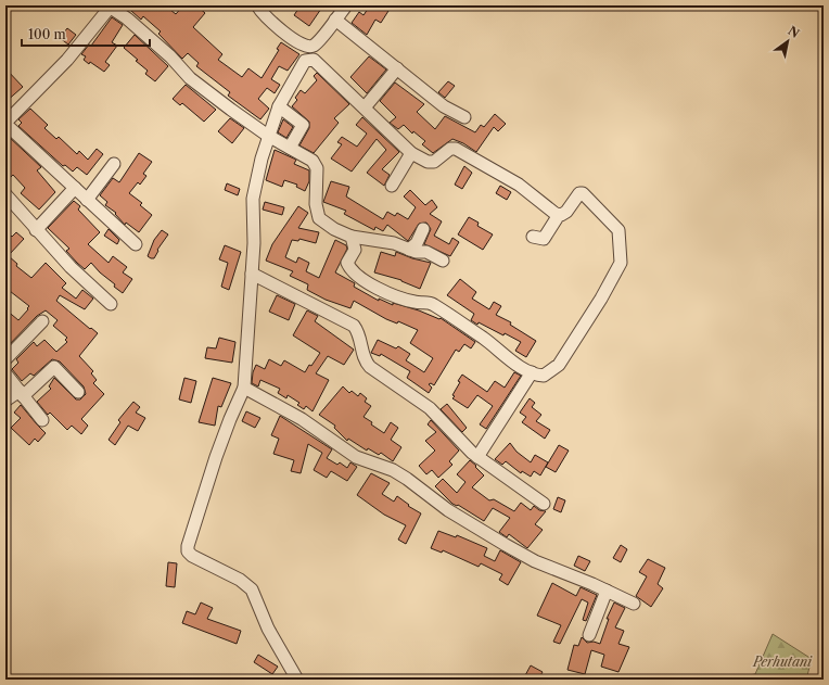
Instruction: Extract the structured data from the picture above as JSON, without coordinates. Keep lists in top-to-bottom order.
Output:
{
  "parks": ["Perhutani"],
  "scale_bar": "100 m",
  "north": "top right"
}
